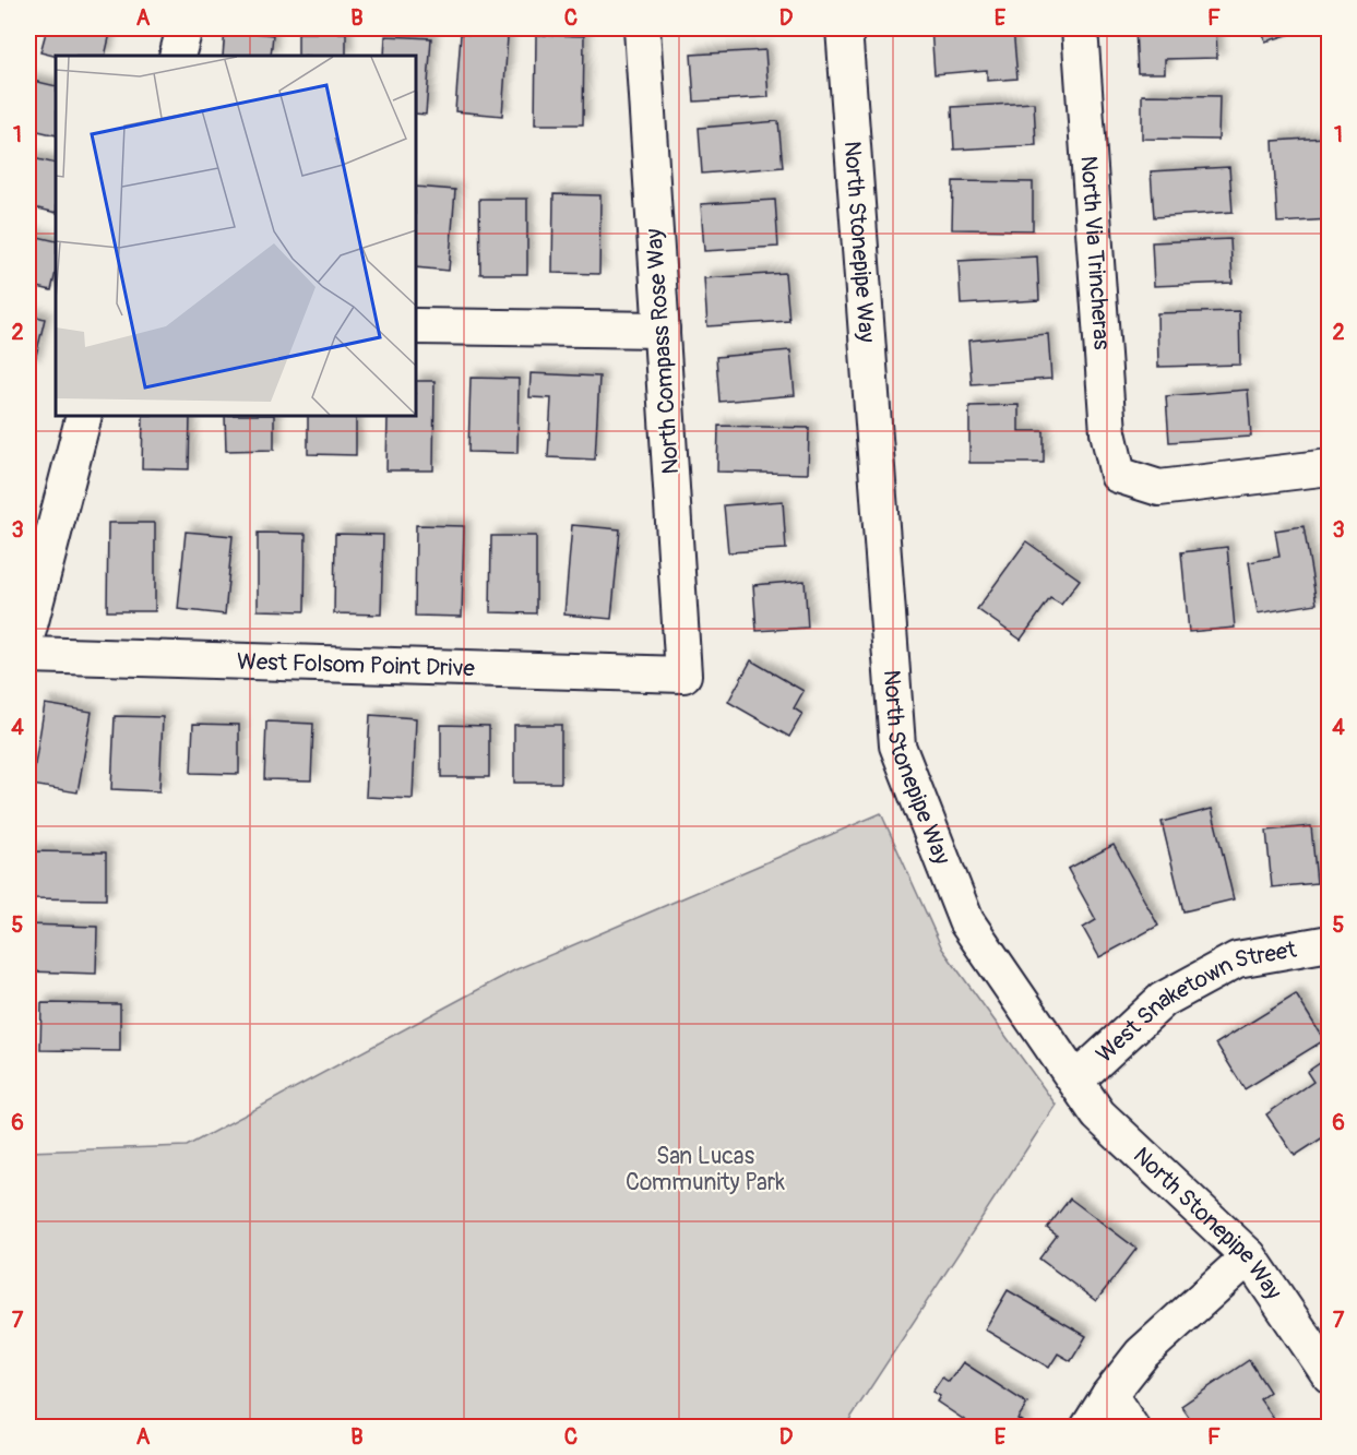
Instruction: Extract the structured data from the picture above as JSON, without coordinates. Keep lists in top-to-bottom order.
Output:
{
  "streets": {
    "street": [
      "North Stonepipe Way",
      "North Via Trincheras",
      "North Compass Rose Way",
      "West Folsom Point Drive",
      "West Snaketown Street"
    ]
  },
  "crossings": [
    ["North Stonepipe Way", "West Snaketown Street"],
    ["North Compass Rose Way", "West Folsom Point Drive"]
  ],
  "parks": ["San Lucas Community Park"],
  "grid": {
    "columns": [
      "A",
      "B",
      "C",
      "D",
      "E",
      "F"
    ],
    "rows": [
      "1",
      "2",
      "3",
      "4",
      "5",
      "6",
      "7"
    ]
  }
}
